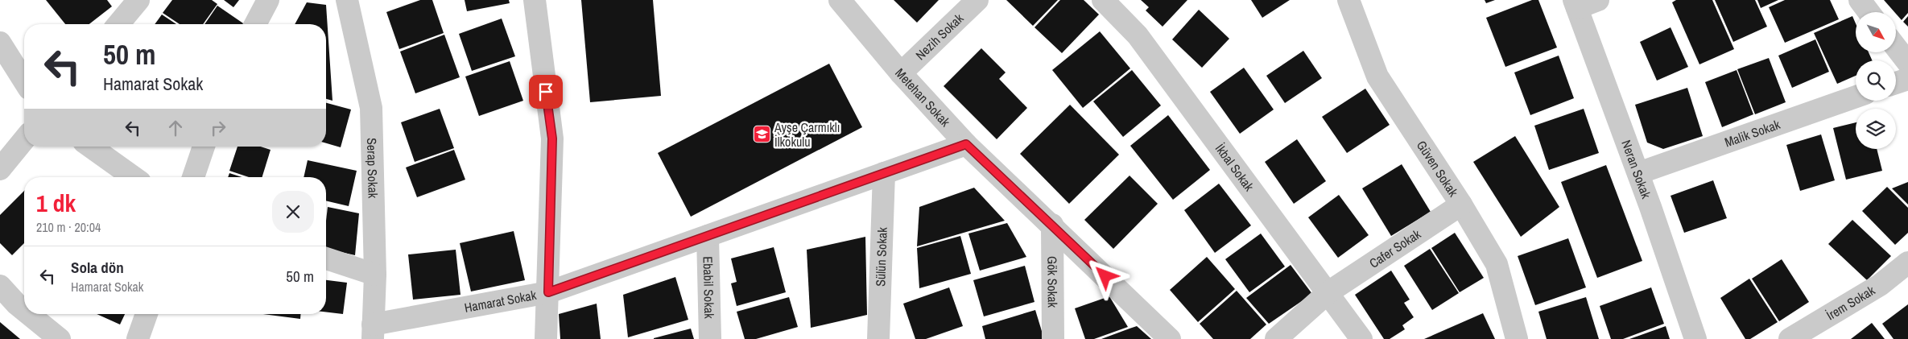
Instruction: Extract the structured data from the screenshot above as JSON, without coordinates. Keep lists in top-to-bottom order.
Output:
{
  "streets": {
    "street": [
      "Nezih Sokak",
      "Metehan Sokak",
      "Malik Sokak",
      "İkbal Sokak",
      "Güven Sokak",
      "Serap Sokak",
      "Neran Sokak",
      "Cafer Sokak",
      "Sülün Sokak",
      "Gök Sokak",
      "Ebabil Sokak",
      "Hamarat Sokak",
      "İrem Sokak"
    ]
  },
  "crossings": [
    ["Nezih Sokak", "Metehan Sokak"],
    ["Metehan Sokak", "Gök Sokak"],
    ["Metehan Sokak", "Hamarat Sokak"],
    ["Malik Sokak", "Neran Sokak"],
    ["İkbal Sokak", "Cafer Sokak"],
    ["Güven Sokak", "Cafer Sokak"],
    ["Serap Sokak", "Hamarat Sokak"],
    ["Sülün Sokak", "Hamarat Sokak"],
    ["Ebabil Sokak", "Hamarat Sokak"]
  ],
  "places": {
    "school or university": ["Ayşe Çarmıklı İlkokulu"]
  },
  "north": "bottom right",
  "page": {
    "turn": ["50 m", "Hamarat Sokak"],
    "heading": ["1 dk", "210 m · 20:04"],
    "list": [
      {
        "name": "Sola dön",
        "note": "Hamarat Sokak",
        "value": "50 m"
      }
    ]
  }
}
